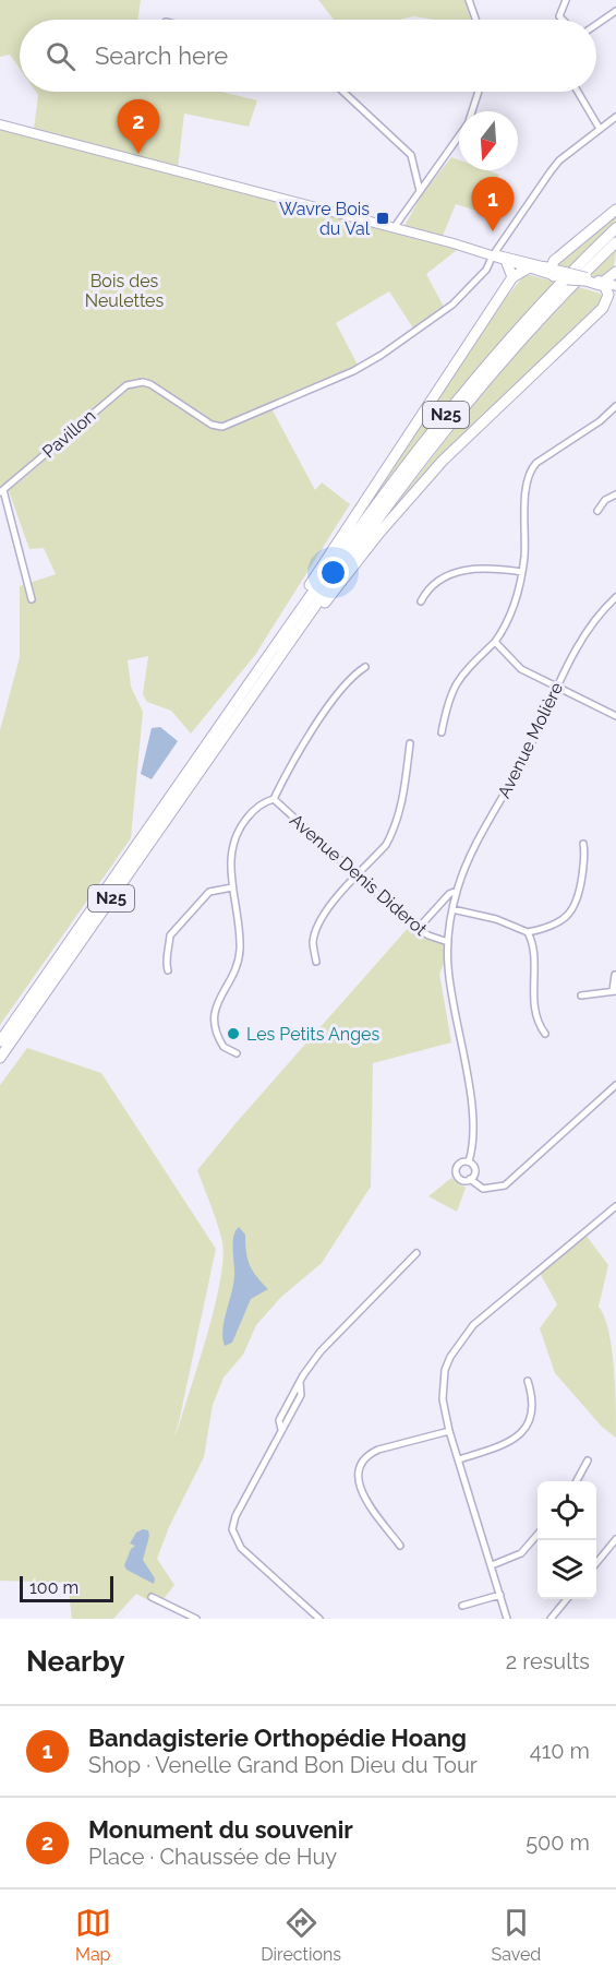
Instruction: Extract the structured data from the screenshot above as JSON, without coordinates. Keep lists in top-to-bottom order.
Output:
{
  "streets": {
    "highway": ["N25"],
    "street": ["Pavillon", "Avenue Molière", "Avenue Denis Diderot"]
  },
  "crossings": [
    ["Avenue Molière", "Avenue Denis Diderot"]
  ],
  "parks": ["Bois des Neulettes"],
  "places": {
    "transit": ["Wavre Bois du Val"],
    "other": ["Les Petits Anges"]
  },
  "scale_bar": "100 m",
  "north": "bottom",
  "page": {
    "search": "Search here",
    "pins": ["2", "1"],
    "scale": "100 m",
    "heading": ["Nearby", "2 results"],
    "list": [
      {
        "mark": "1",
        "name": "Bandagisterie Orthopédie Hoang",
        "note": "Shop · Venelle Grand Bon Dieu du Tour",
        "value": "410 m"
      },
      {
        "mark": "2",
        "name": "Monument du souvenir",
        "note": "Place · Chaussée de Huy",
        "value": "500 m"
      }
    ],
    "nav": ["Map", "Directions", "Saved"]
  }
}
